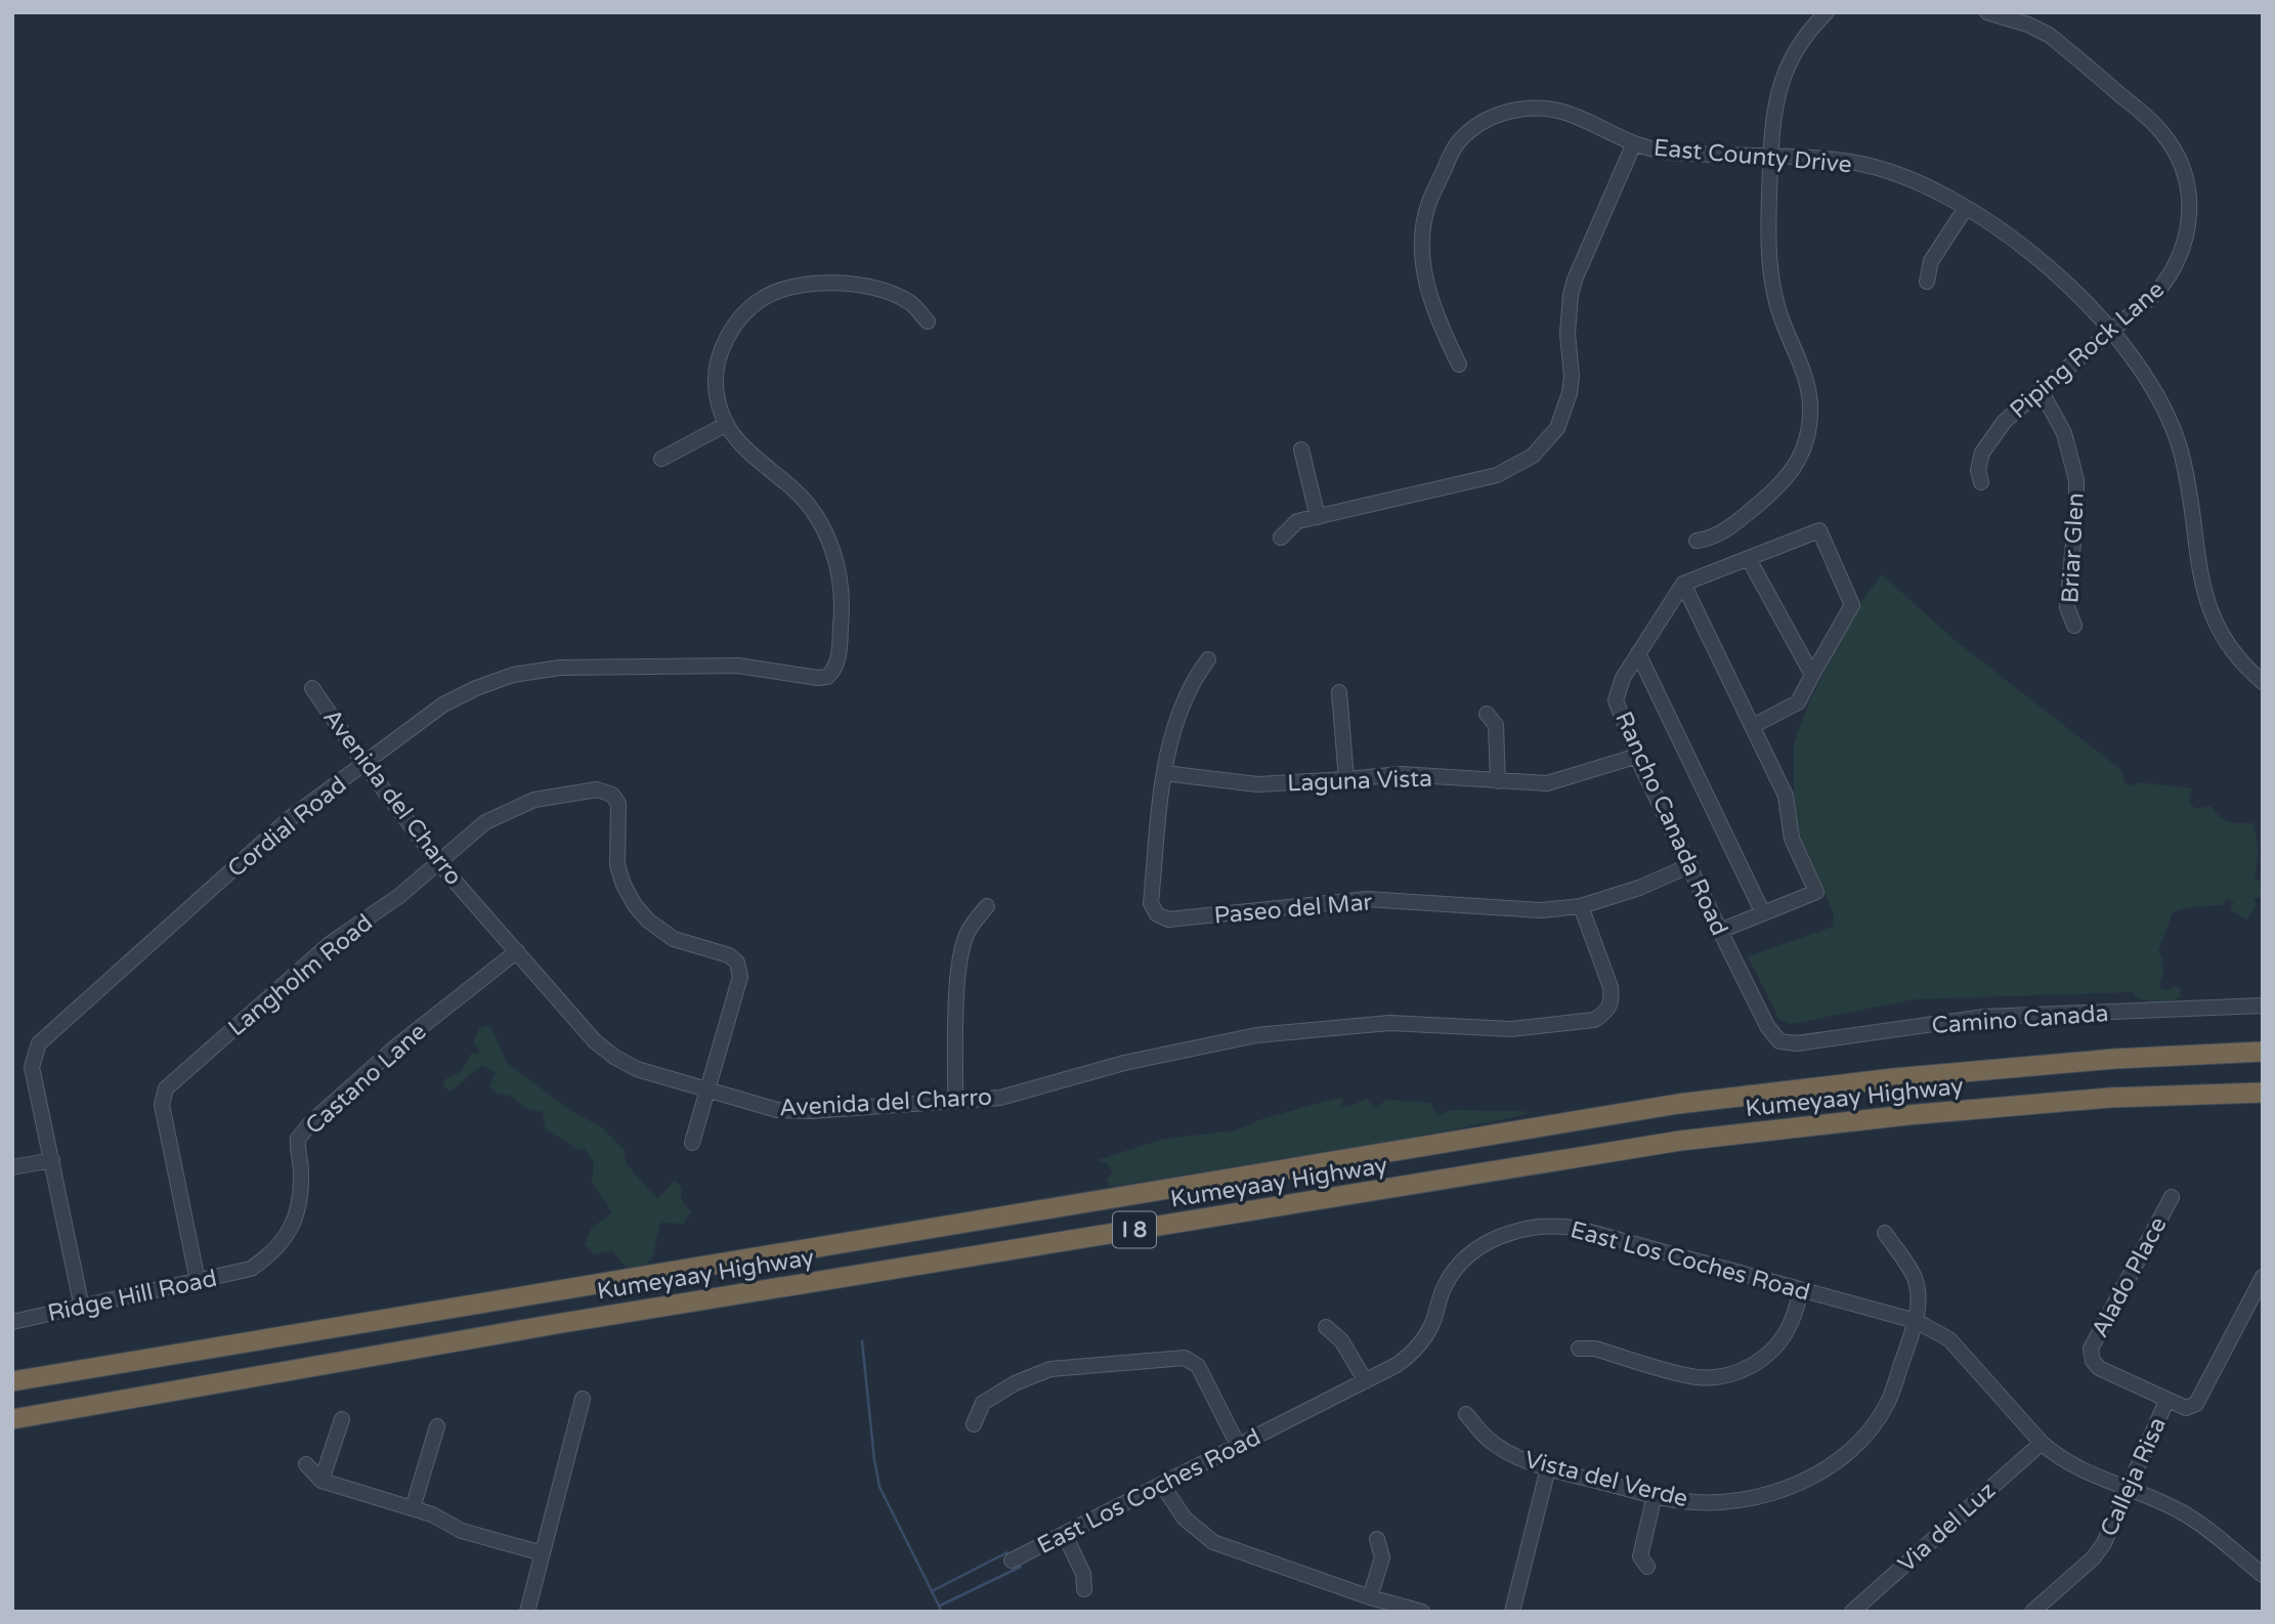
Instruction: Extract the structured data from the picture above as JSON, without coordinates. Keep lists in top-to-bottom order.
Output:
{
  "streets": {
    "highway": ["Kumeyaay Highway", "I 8"],
    "street": [
      "East County Drive",
      "Piping Rock Lane",
      "Briar Glen",
      "Laguna Vista",
      "Avenida del Charro",
      "Rancho Canada Road",
      "Cordial Road",
      "Paseo del Mar",
      "Langholm Road",
      "Camino Canada",
      "Castano Lane",
      "East Los Coches Road",
      "Alado Place",
      "Ridge Hill Road",
      "Calleja Risa",
      "Vista del Verde",
      "Via del Luz"
    ]
  },
  "crossings": [
    ["East County Drive", "Piping Rock Lane"],
    ["Piping Rock Lane", "Briar Glen"],
    ["Laguna Vista", "Rancho Canada Road"],
    ["Laguna Vista", "Paseo del Mar"],
    ["Avenida del Charro", "Cordial Road"],
    ["Avenida del Charro", "Paseo del Mar"],
    ["Avenida del Charro", "Langholm Road"],
    ["Avenida del Charro", "Castano Lane"],
    ["Rancho Canada Road", "Paseo del Mar"],
    ["Rancho Canada Road", "Camino Canada"],
    ["Cordial Road", "Ridge Hill Road"],
    ["Langholm Road", "Ridge Hill Road"],
    ["Castano Lane", "Ridge Hill Road"],
    ["East Los Coches Road", "Calleja Risa"],
    ["East Los Coches Road", "Vista del Verde"],
    ["East Los Coches Road", "Via del Luz"],
    ["Alado Place", "Calleja Risa"]
  ]
}
